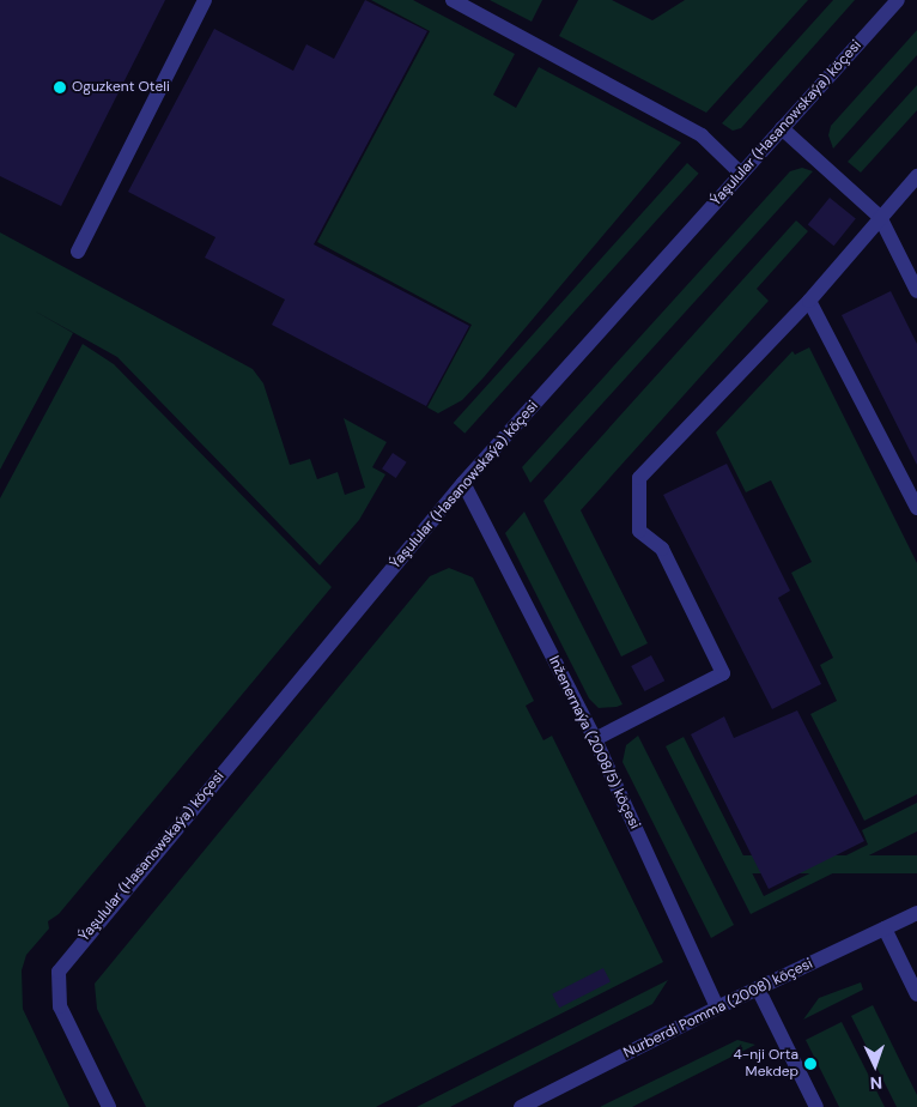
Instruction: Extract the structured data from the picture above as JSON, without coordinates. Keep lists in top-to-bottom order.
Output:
{
  "streets": {
    "street": ["Ýaşulular (Hasanowskaýa) köçesi", "Inženernaýa (2008/5) köçesi", "Nurberdi Pomma (2008) köçesi"]
  },
  "crossings": [
    ["Ýaşulular (Hasanowskaýa) köçesi", "Inženernaýa (2008/5) köçesi"],
    ["Inženernaýa (2008/5) köçesi", "Nurberdi Pomma (2008) köçesi"]
  ],
  "places": ["Oguzkent Oteli", "4-nji Orta Mekdep"],
  "north": "bottom"
}
